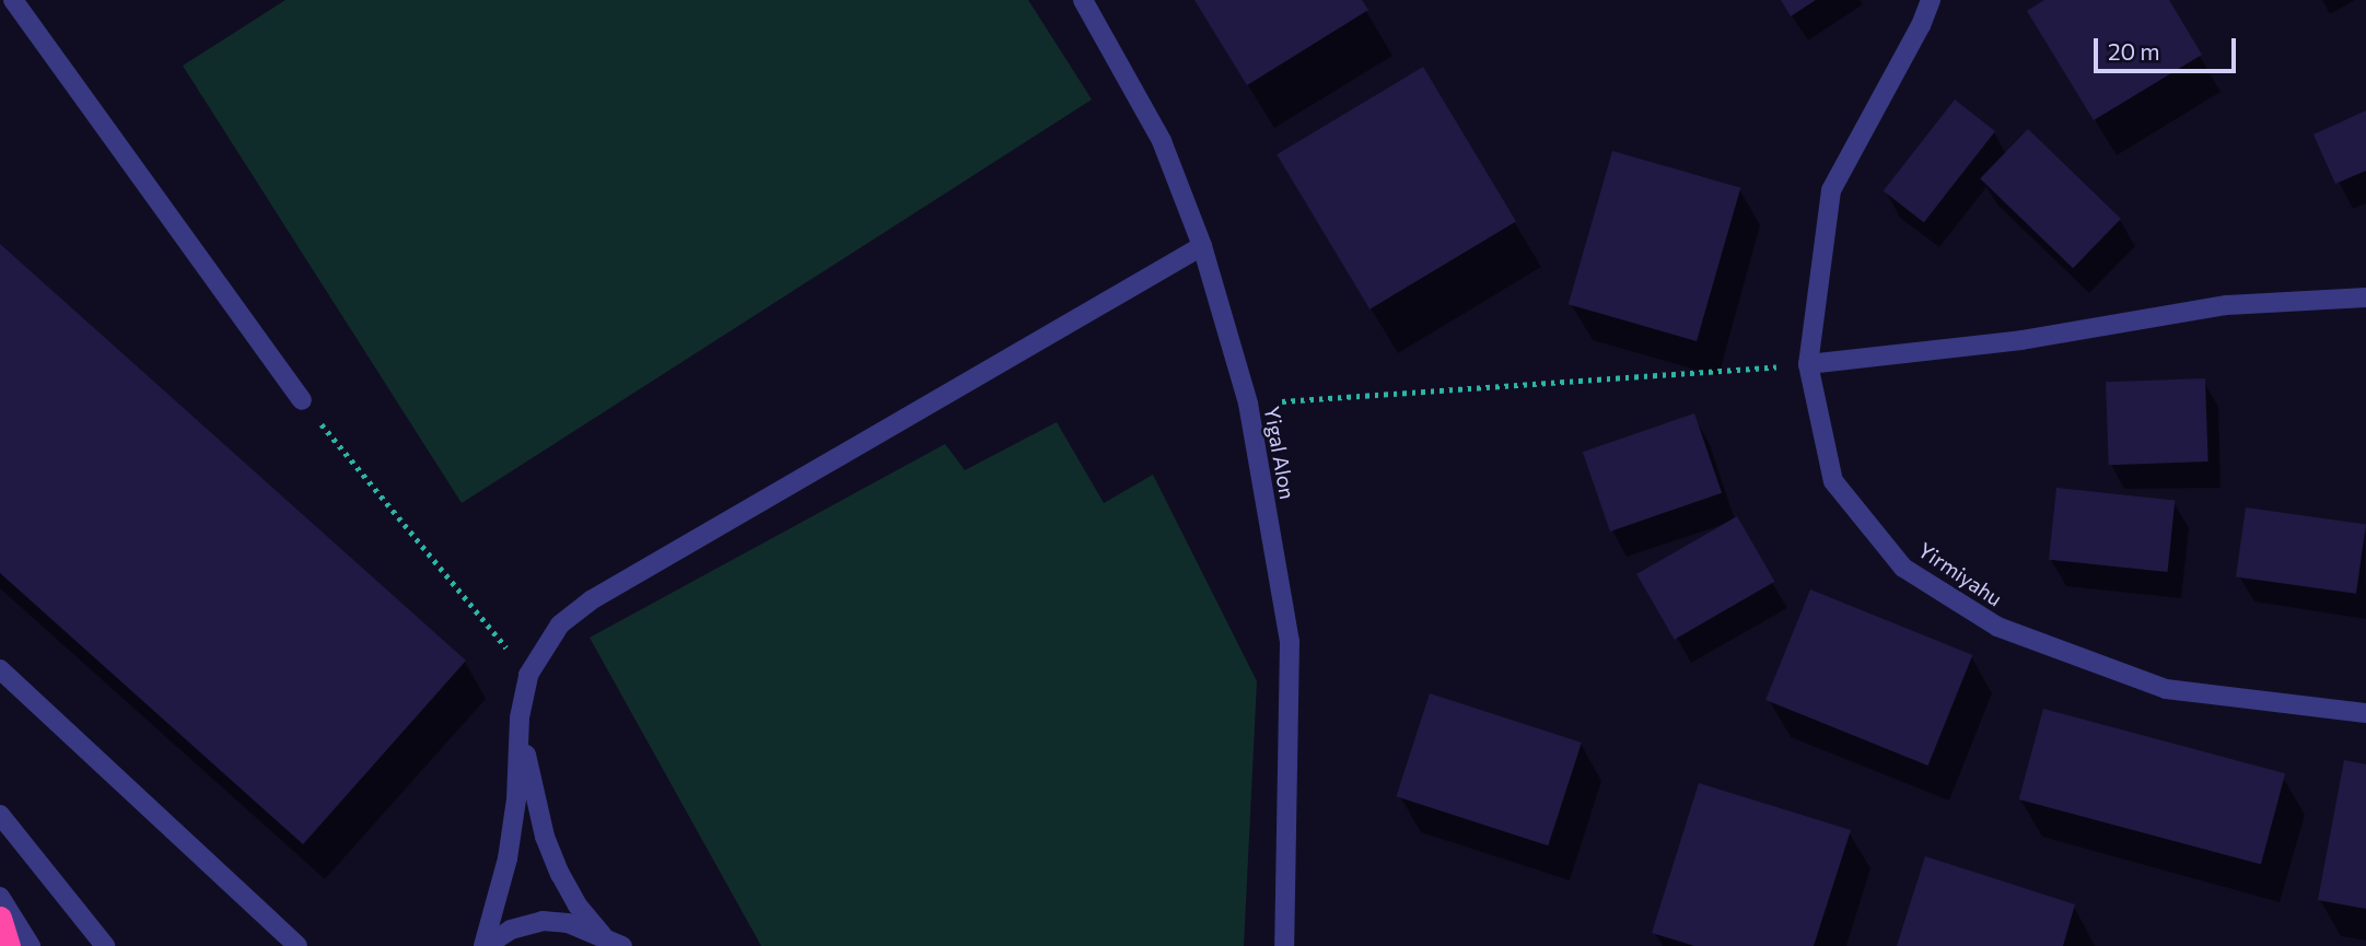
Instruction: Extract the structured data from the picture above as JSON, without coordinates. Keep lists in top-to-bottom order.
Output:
{
  "streets": {
    "street": ["Yigal Alon", "Yirmiyahu"]
  },
  "scale_bar": "20 m"
}
